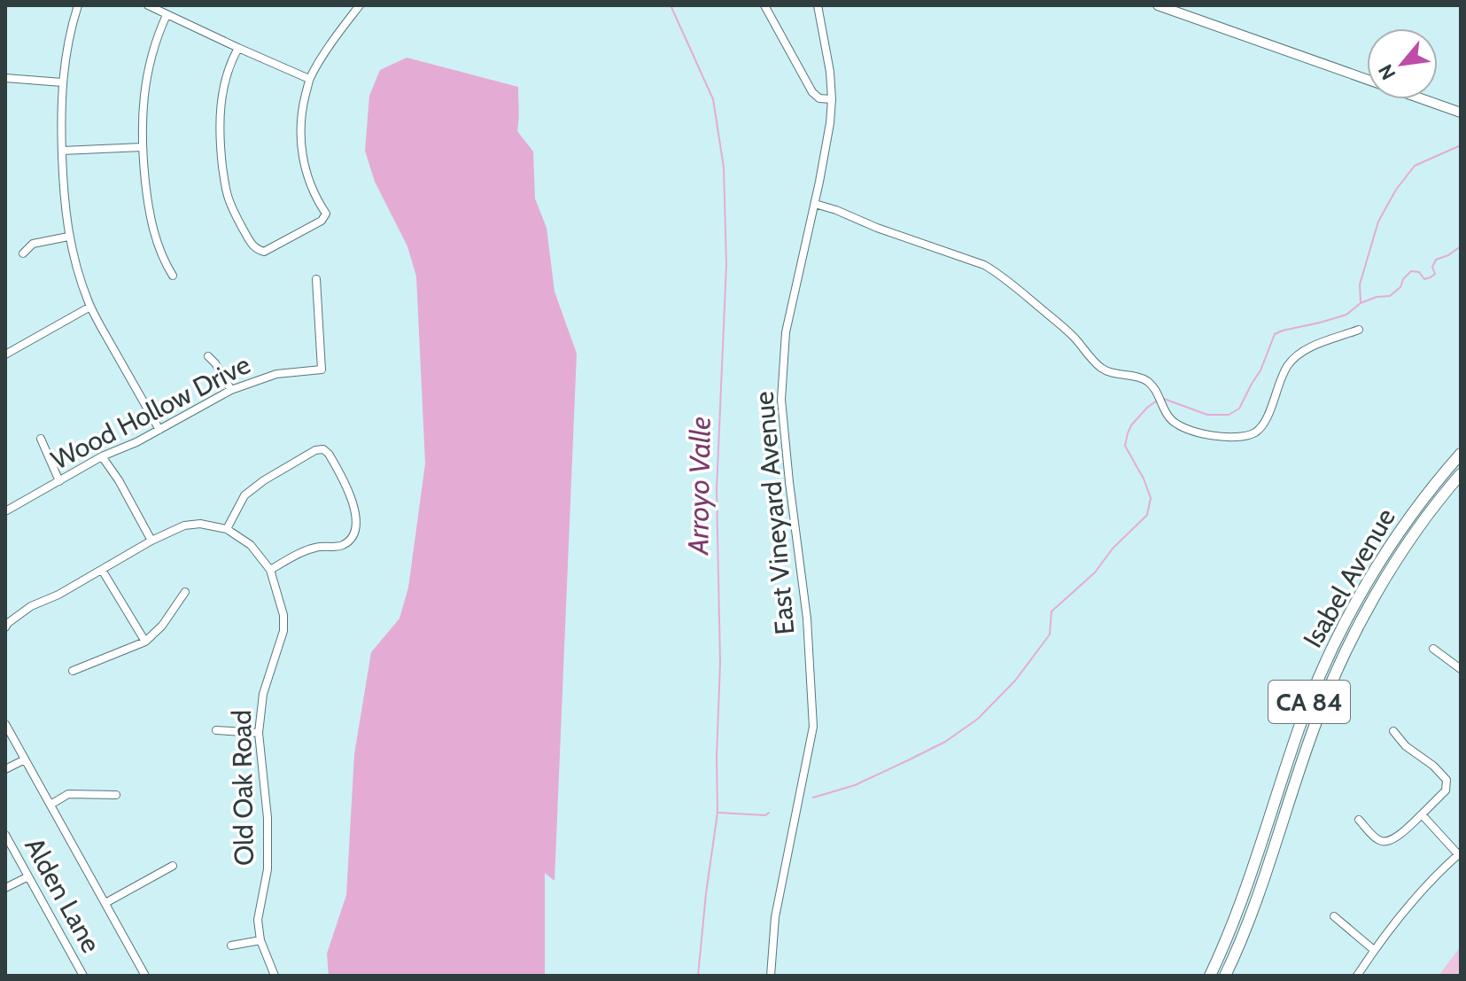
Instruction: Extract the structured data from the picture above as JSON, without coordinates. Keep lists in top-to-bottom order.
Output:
{
  "streets": {
    "highway": ["Isabel Avenue", "CA 84"],
    "street": [
      "Wood Hollow Drive",
      "East Vineyard Avenue",
      "Old Oak Road",
      "Alden Lane"
    ]
  },
  "water": ["Arroyo Valle"],
  "north": "bottom left"
}
